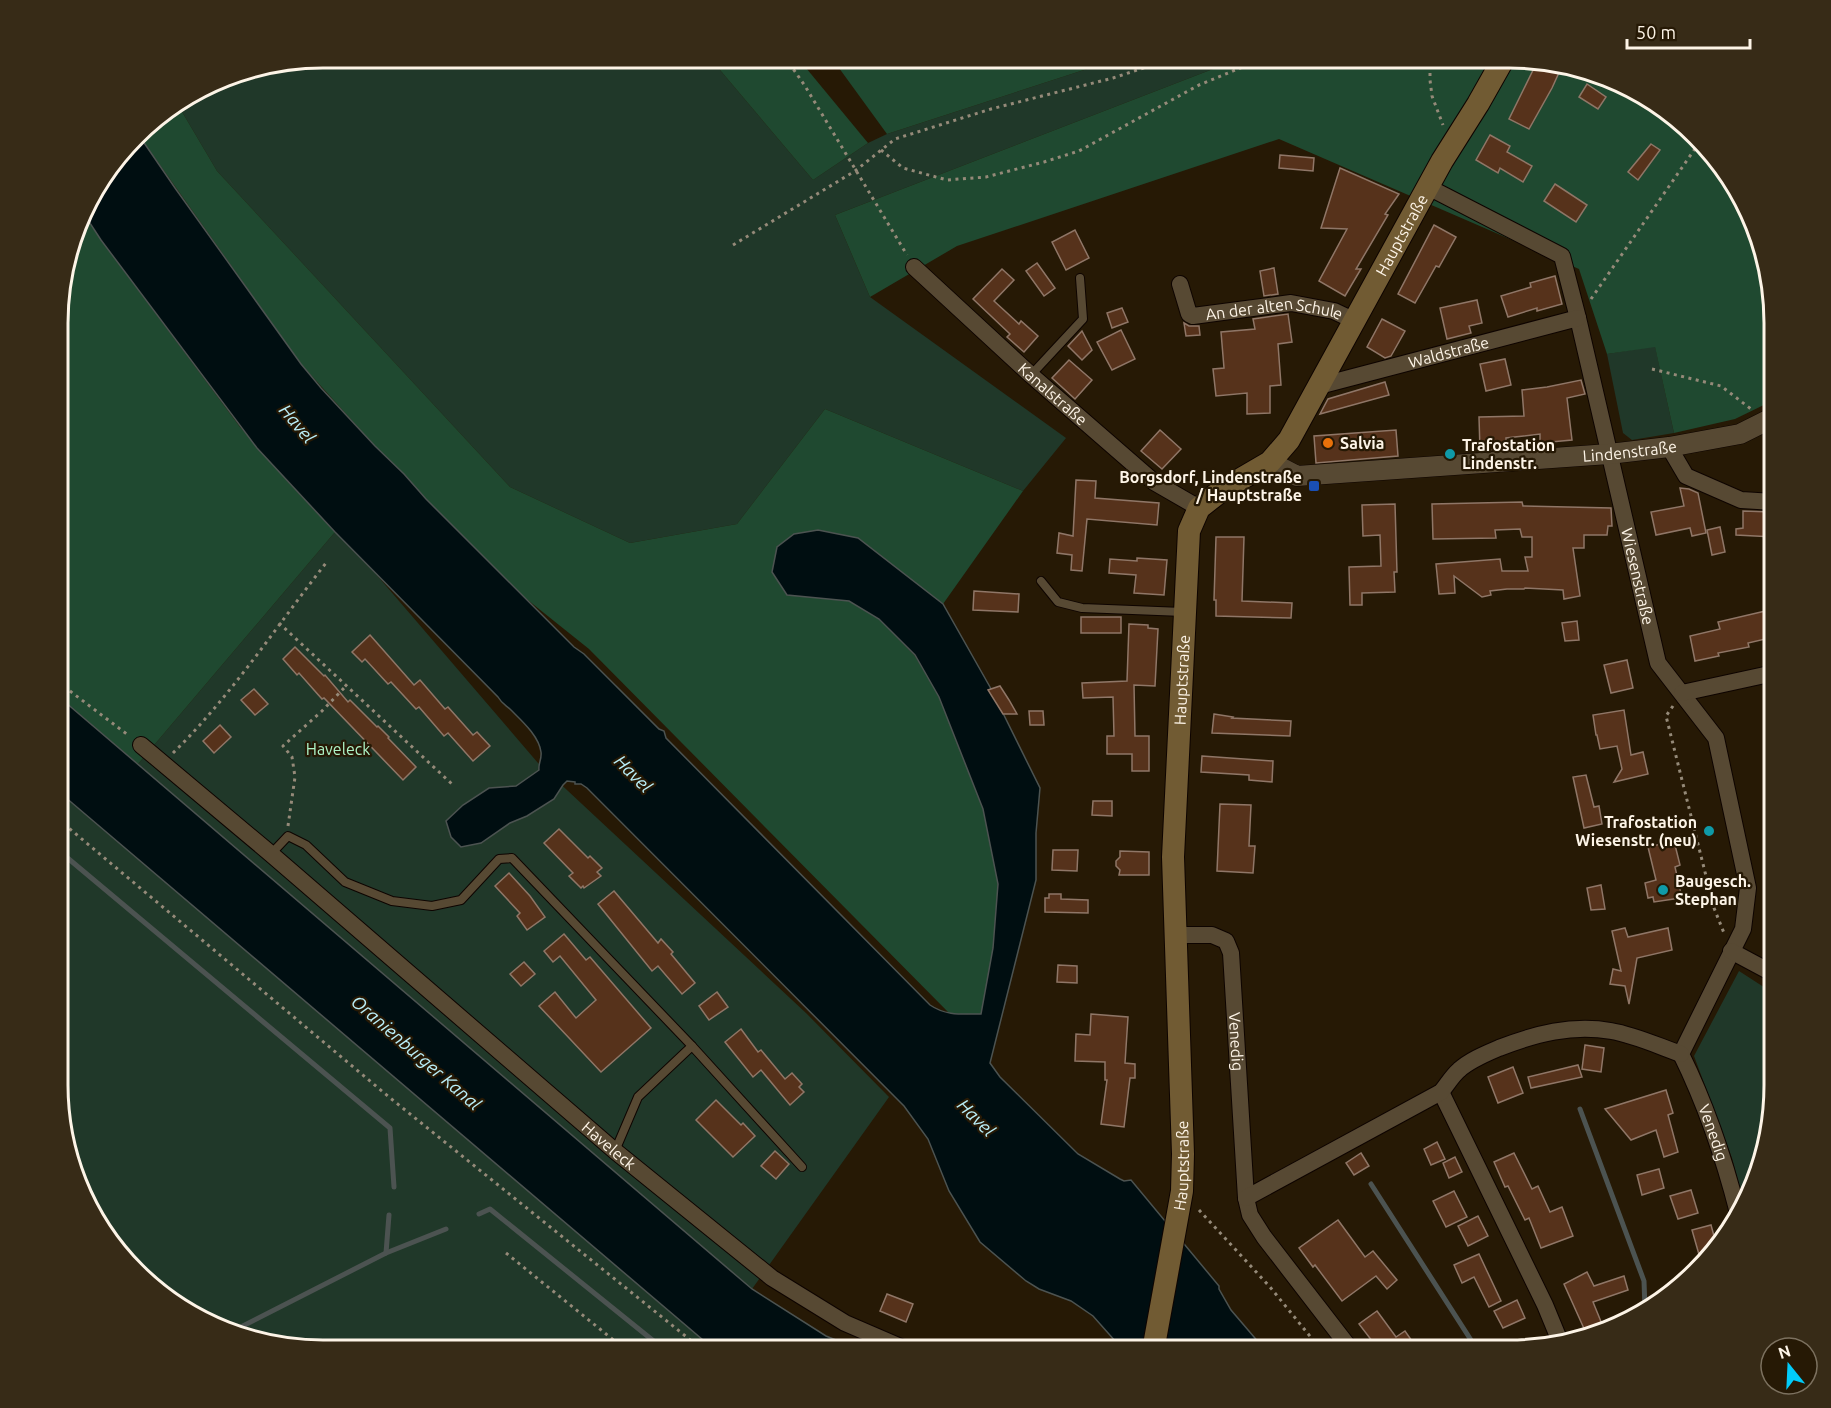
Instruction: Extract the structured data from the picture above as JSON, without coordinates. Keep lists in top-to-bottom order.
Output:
{
  "streets": {
    "main road": ["Hauptstraße"],
    "street": [
      "An der alten Schule",
      "Waldstraße",
      "Kanalstraße",
      "Lindenstraße",
      "Wiesenstraße",
      "Venedig",
      "Haveleck"
    ]
  },
  "crossings": [
    ["Hauptstraße", "An der alten Schule"],
    ["Hauptstraße", "Waldstraße"],
    ["Hauptstraße", "Kanalstraße"],
    ["Hauptstraße", "Lindenstraße"],
    ["Hauptstraße", "Venedig"],
    ["Lindenstraße", "Wiesenstraße"]
  ],
  "water": ["Havel", "Oranienburger Kanal"],
  "parks": ["Haveleck"],
  "places": {
    "other": [
      "Salvia",
      "Trafostation Lindenstr.",
      "Trafostation Wiesenstr. (neu)",
      "Baugesch. Stephan"
    ],
    "transit": ["Borgsdorf, Lindenstraße / Hauptstraße"]
  },
  "scale_bar": "50 m",
  "north": "top"
}
